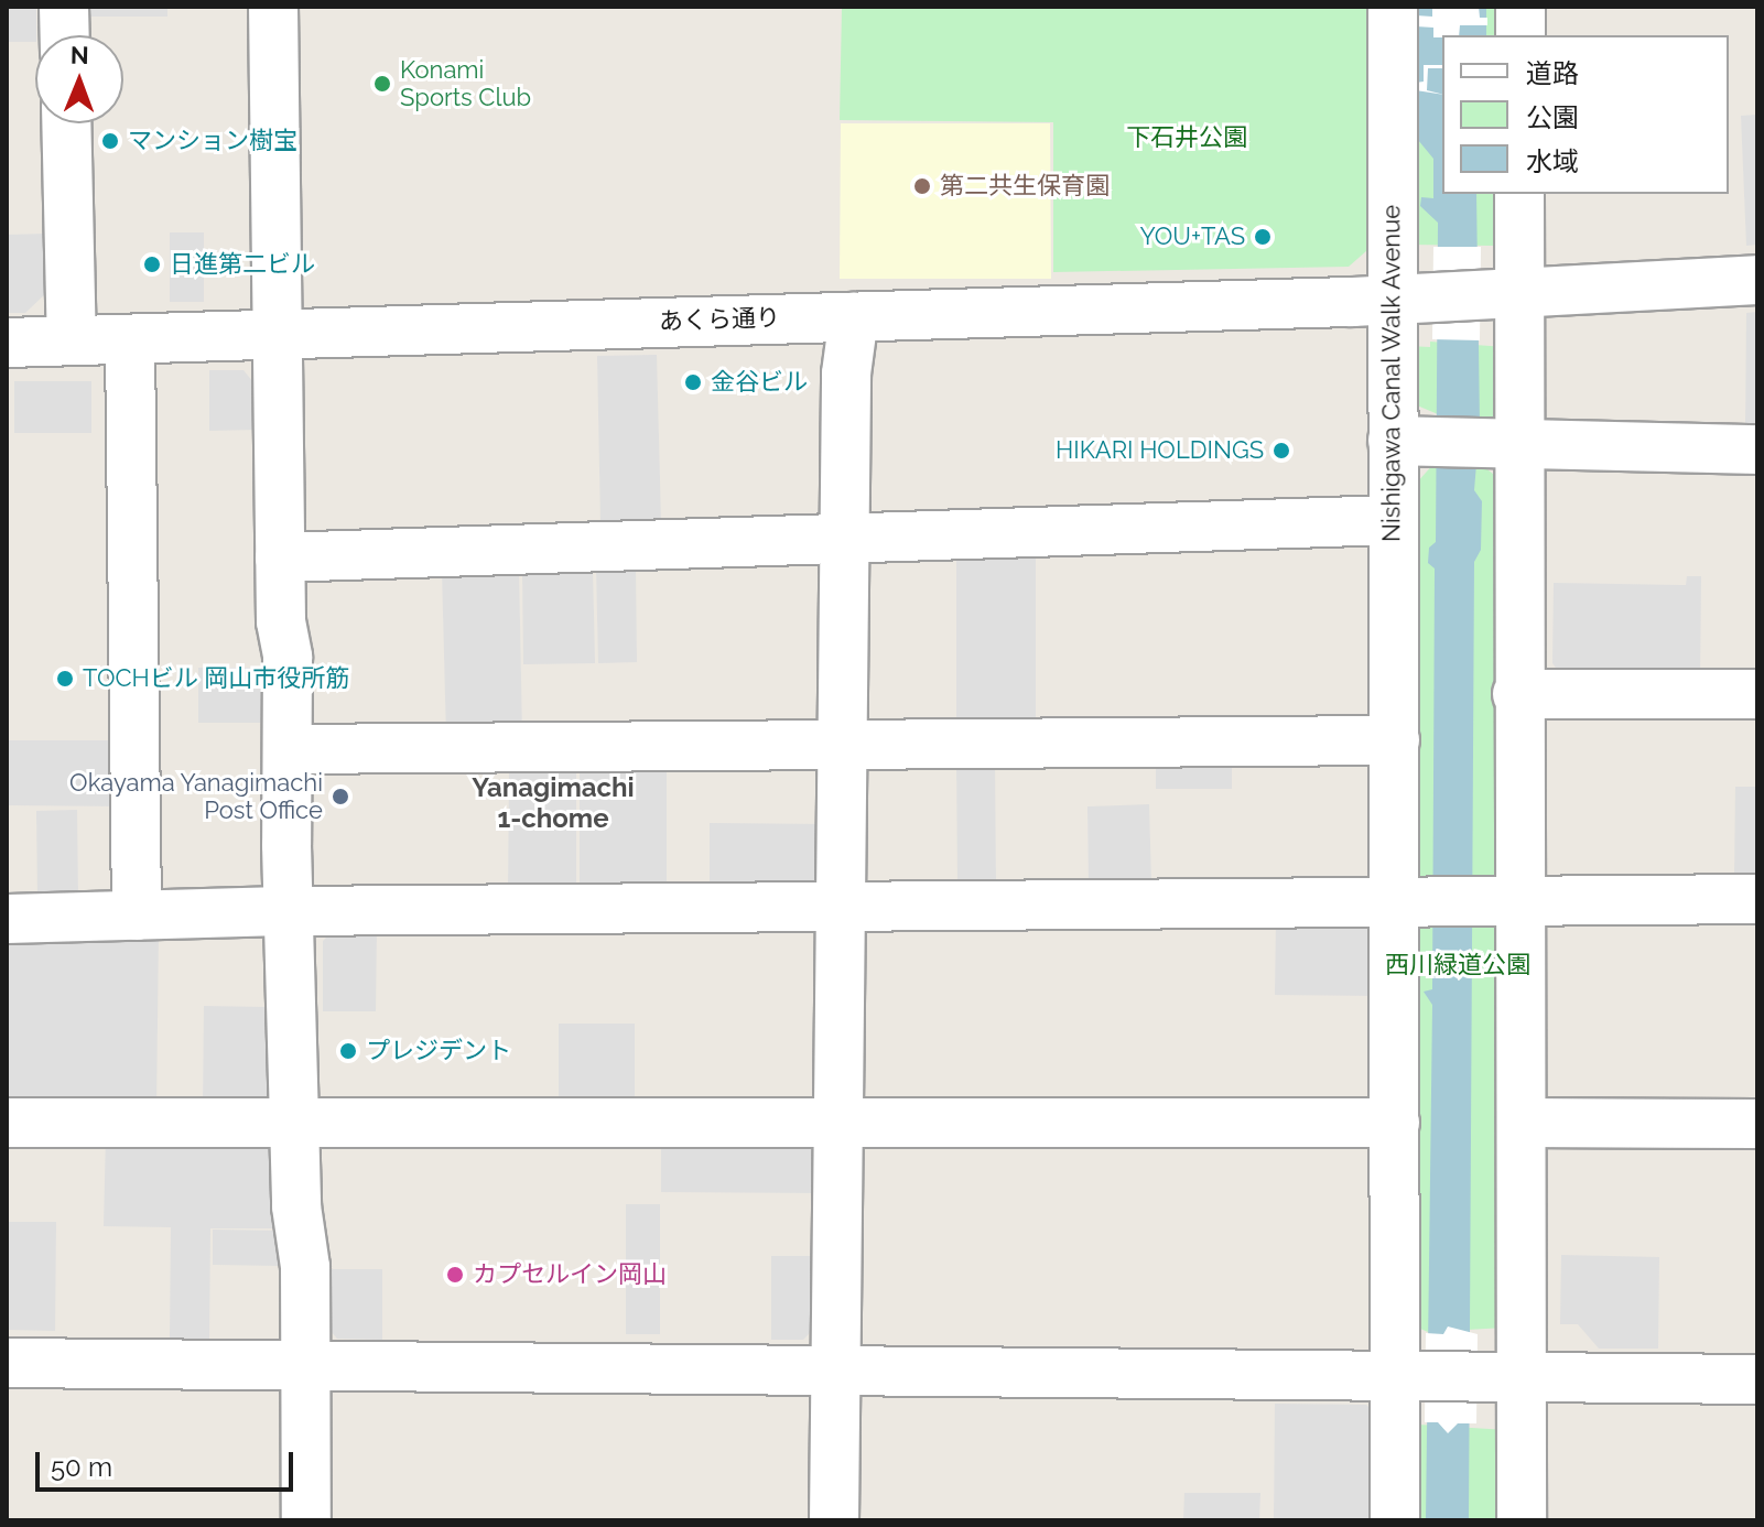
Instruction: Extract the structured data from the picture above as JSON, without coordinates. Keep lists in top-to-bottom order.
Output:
{
  "streets": {
    "street": ["あくら通り", "Nishigawa Canal Walk Avenue"]
  },
  "crossings": [
    ["あくら通り", "Nishigawa Canal Walk Avenue"]
  ],
  "districts": ["Yanagimachi 1-chome"],
  "parks": ["下石井公園", "西川緑道公園"],
  "places": [
    "Konami Sports Club",
    "マンション樹宝",
    "第二共生保育園",
    "YOU+TAS",
    "日進第二ビル",
    "金谷ビル",
    "HIKARI HOLDINGS",
    "TOCHビル 岡山市役所筋",
    "Okayama Yanagimachi Post Office",
    "プレジデント",
    "カプセルイン岡山"
  ],
  "legend": ["道路", "公園", "水域"],
  "scale_bar": "50 m",
  "north": "top"
}
